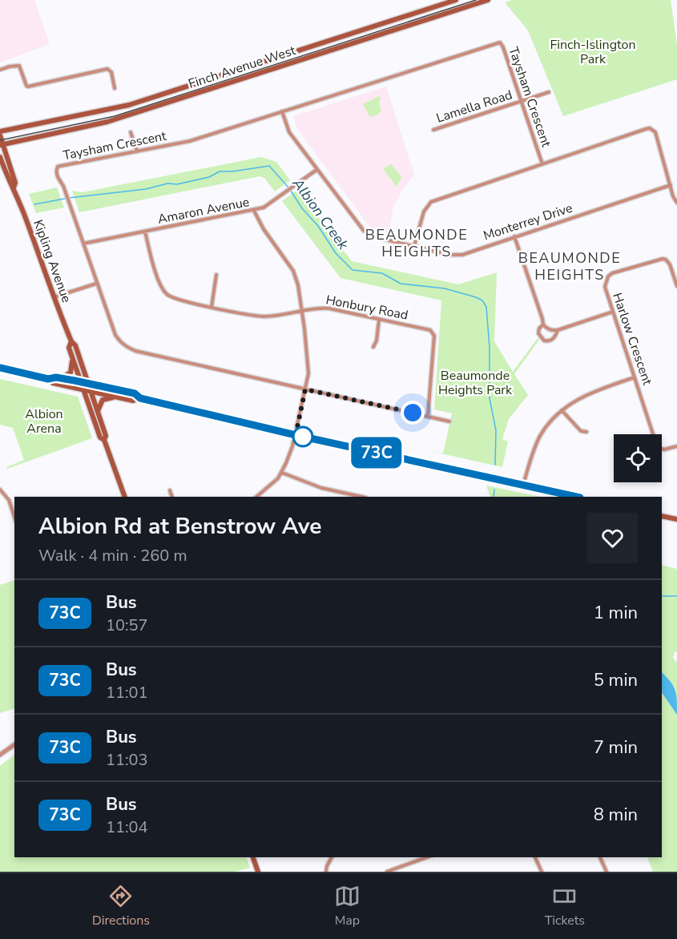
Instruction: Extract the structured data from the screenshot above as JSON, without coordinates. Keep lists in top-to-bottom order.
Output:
{
  "streets": {
    "main road": ["Finch Avenue West", "Kipling Avenue"],
    "street": [
      "Taysham Crescent",
      "Lamella Road",
      "Amaron Avenue",
      "Monterrey Drive",
      "Honbury Road",
      "Harlow Crescent"
    ]
  },
  "crossings": [
    ["Finch Avenue West", "Kipling Avenue"],
    ["Taysham Crescent", "Lamella Road"],
    ["Taysham Crescent", "Amaron Avenue"],
    ["Taysham Crescent", "Monterrey Drive"],
    ["Taysham Crescent", "Honbury Road"],
    ["Amaron Avenue", "Monterrey Drive"],
    ["Amaron Avenue", "Honbury Road"]
  ],
  "districts": ["BEAUMONDE HEIGHTS", "BEAUMONDE HEIGHTS"],
  "water": ["Albion Creek"],
  "parks": ["Finch-Islington Park", "Beaumonde Heights Park", "Albion Arena"],
  "lines": ["bus line 73C"],
  "page": {
    "on_map": "73C",
    "heading": ["Albion Rd at Benstrow Ave", "Walk · 4 min · 260 m"],
    "list": [
      {
        "mark": "73C",
        "name": "Bus",
        "note": "10:57",
        "value": "1 min"
      },
      {
        "mark": "73C",
        "name": "Bus",
        "note": "11:01",
        "value": "5 min"
      },
      {
        "mark": "73C",
        "name": "Bus",
        "note": "11:03",
        "value": "7 min"
      },
      {
        "mark": "73C",
        "name": "Bus",
        "note": "11:04",
        "value": "8 min"
      }
    ],
    "tabs": ["Directions", "Map", "Tickets"]
  }
}
